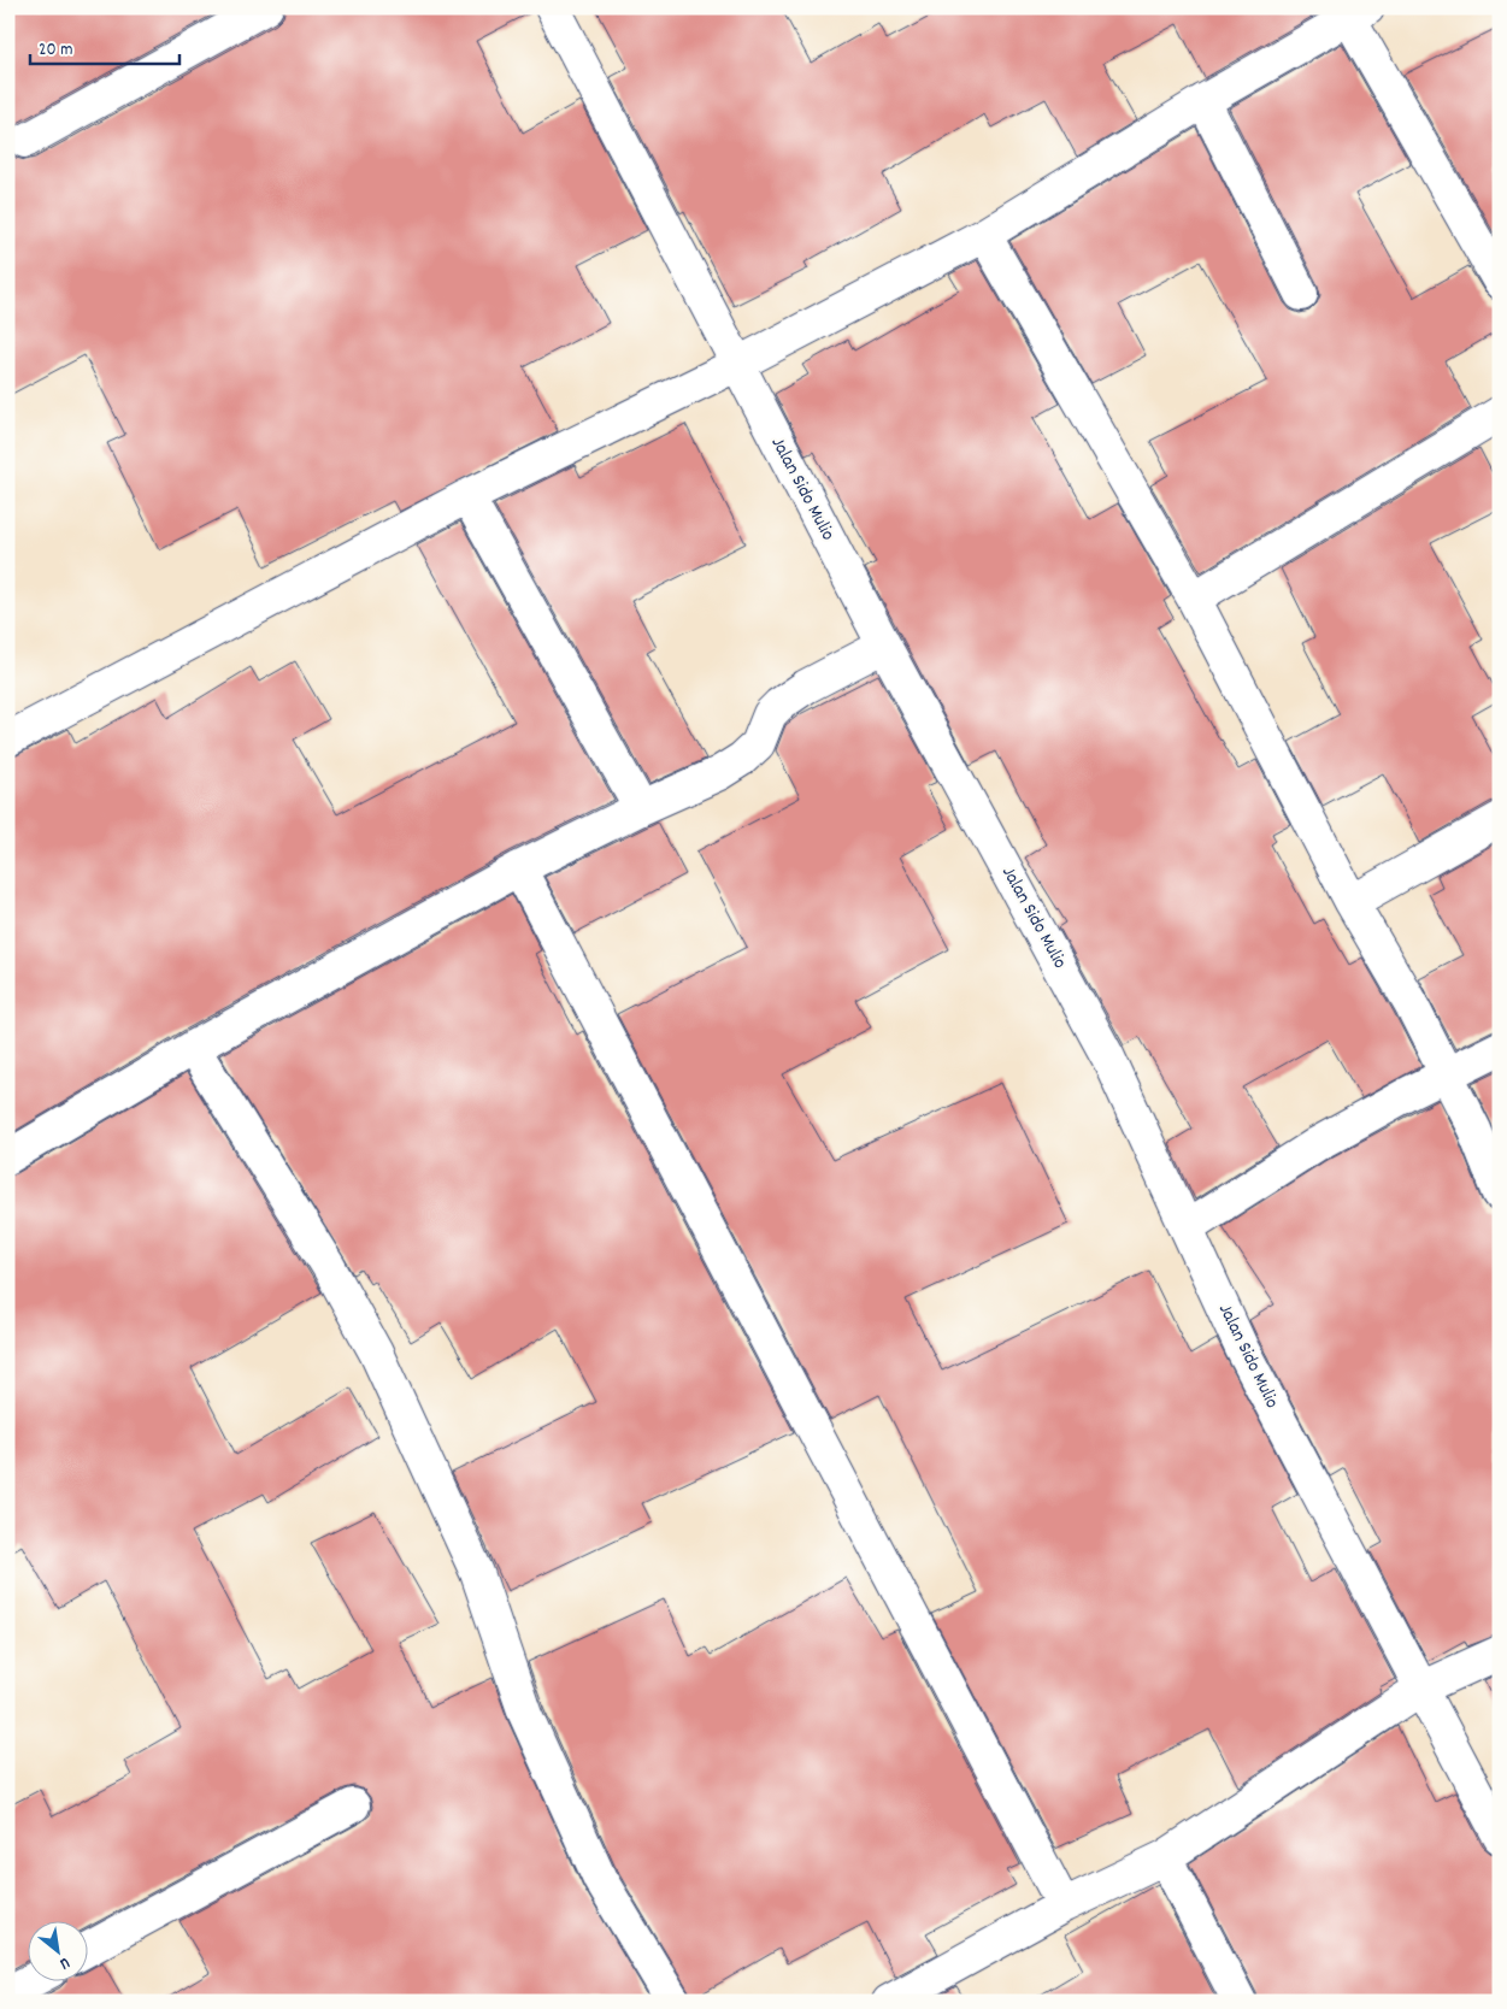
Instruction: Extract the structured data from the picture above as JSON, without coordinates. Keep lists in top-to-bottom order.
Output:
{
  "streets": {
    "street": ["Jalan Sido Mulio"]
  },
  "scale_bar": "20 m",
  "north": "bottom right"
}
